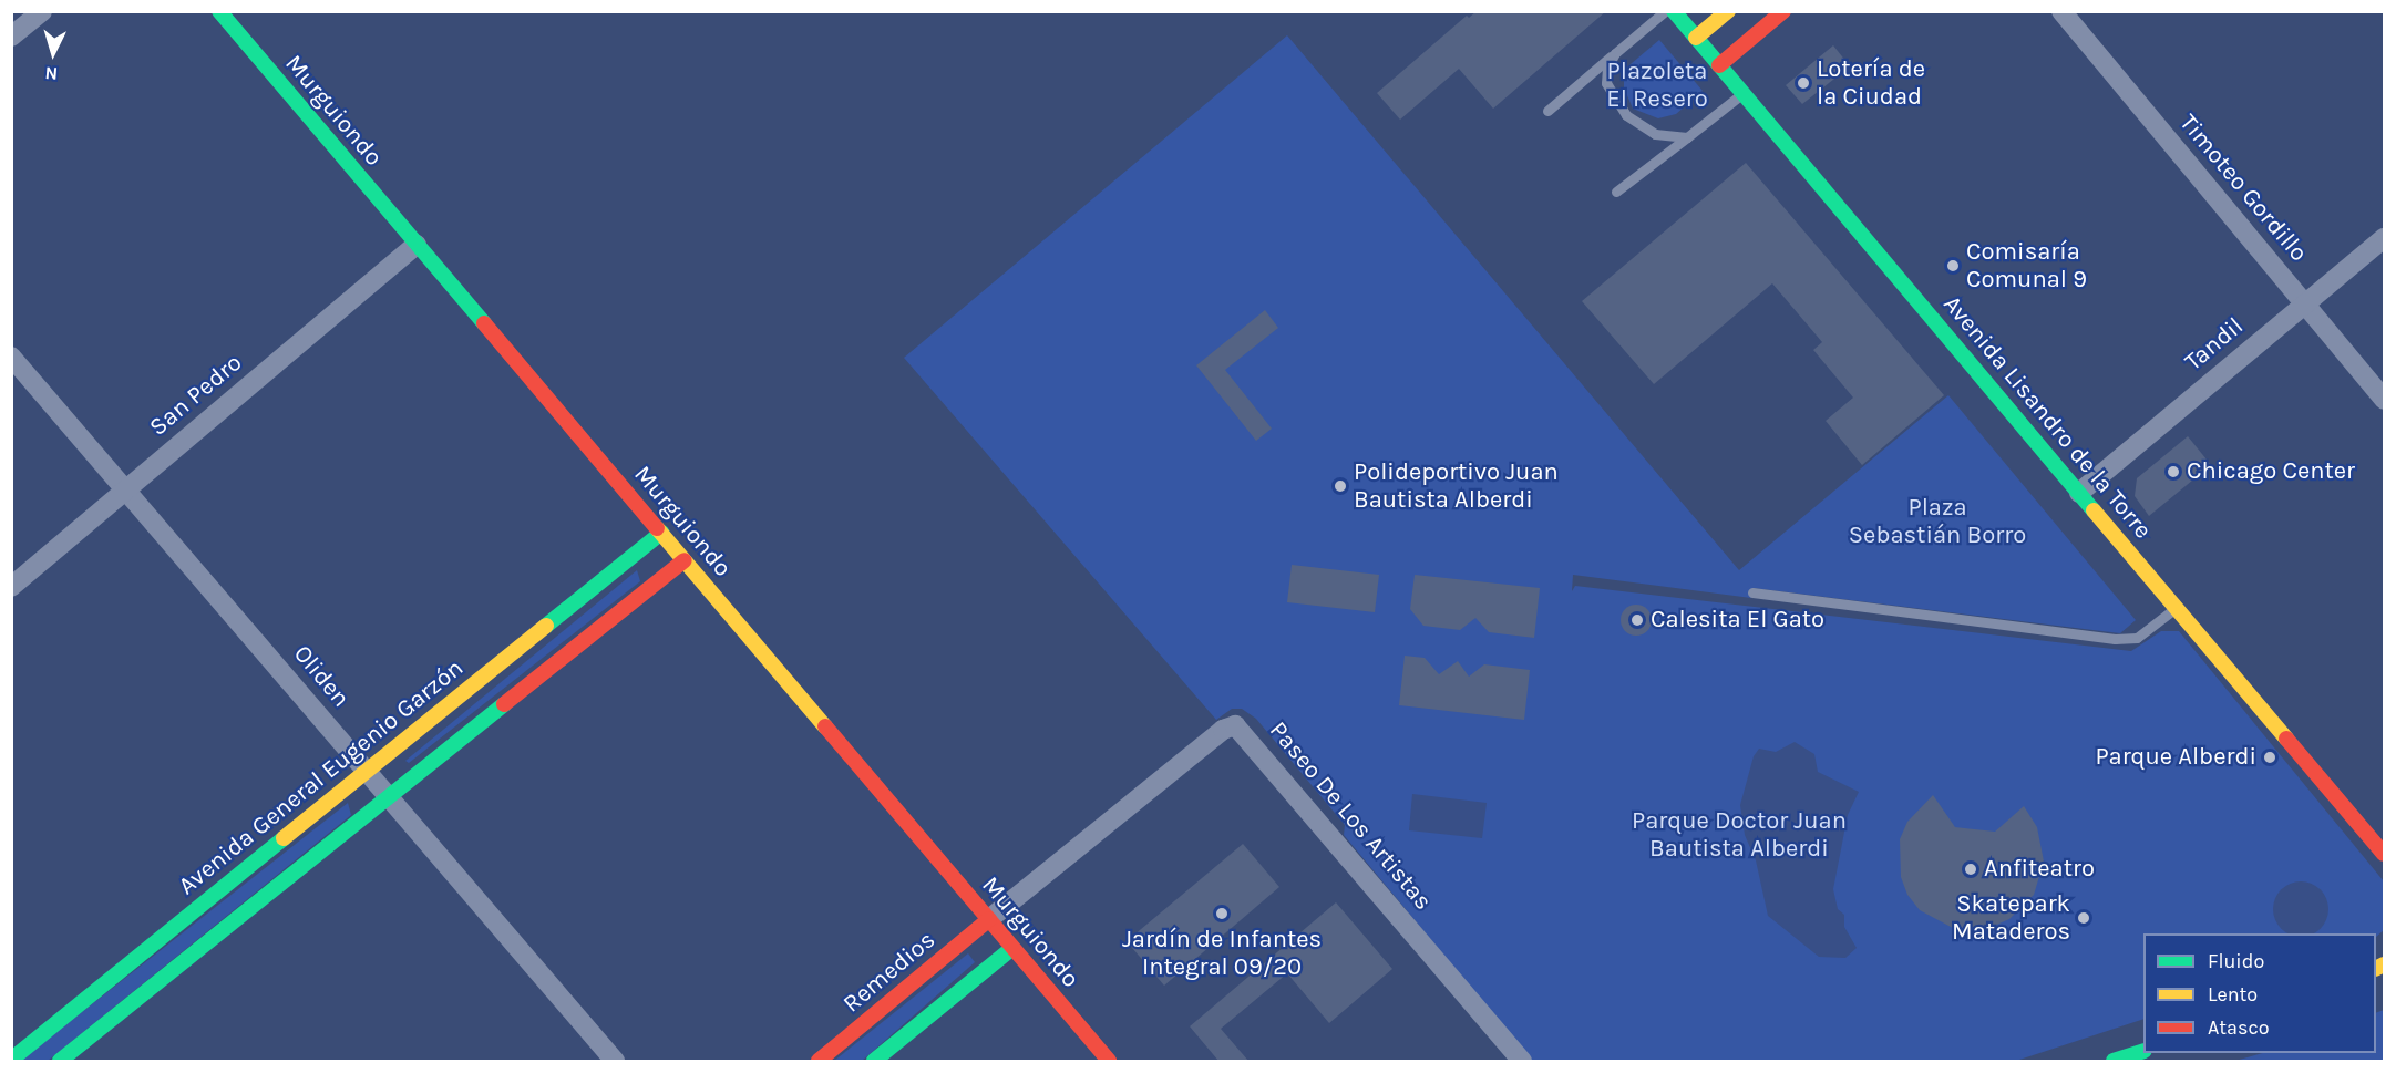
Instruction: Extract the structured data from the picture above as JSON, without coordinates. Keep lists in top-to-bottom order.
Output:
{
  "streets": {
    "street": [
      "Murguiondo",
      "Timoteo Gordillo",
      "Tandil",
      "San Pedro",
      "Avenida Lisandro de la Torre",
      "Oliden",
      "Avenida General Eugenio Garzón",
      "Paseo De Los Artistas",
      "Remedios"
    ]
  },
  "crossings": [
    ["Murguiondo", "San Pedro"],
    ["Murguiondo", "Avenida General Eugenio Garzón"],
    ["Murguiondo", "Paseo De Los Artistas"],
    ["Murguiondo", "Remedios"],
    ["Timoteo Gordillo", "Tandil"],
    ["Tandil", "Avenida Lisandro de la Torre"],
    ["San Pedro", "Oliden"],
    ["Oliden", "Avenida General Eugenio Garzón"],
    ["Paseo De Los Artistas", "Remedios"]
  ],
  "parks": ["Plazoleta El Resero", "Plaza Sebastián Borro", "Parque Doctor Juan Bautista Alberdi"],
  "places": [
    "Lotería de la Ciudad",
    "Comisaría Comunal 9",
    "Chicago Center",
    "Polideportivo Juan Bautista Alberdi",
    "Calesita El Gato",
    "Parque Alberdi",
    "Anfiteatro",
    "Jardín de Infantes Integral 09/20",
    "Skatepark Mataderos"
  ],
  "legend": ["Fluido", "Lento", "Atasco"],
  "north": "bottom"
}
